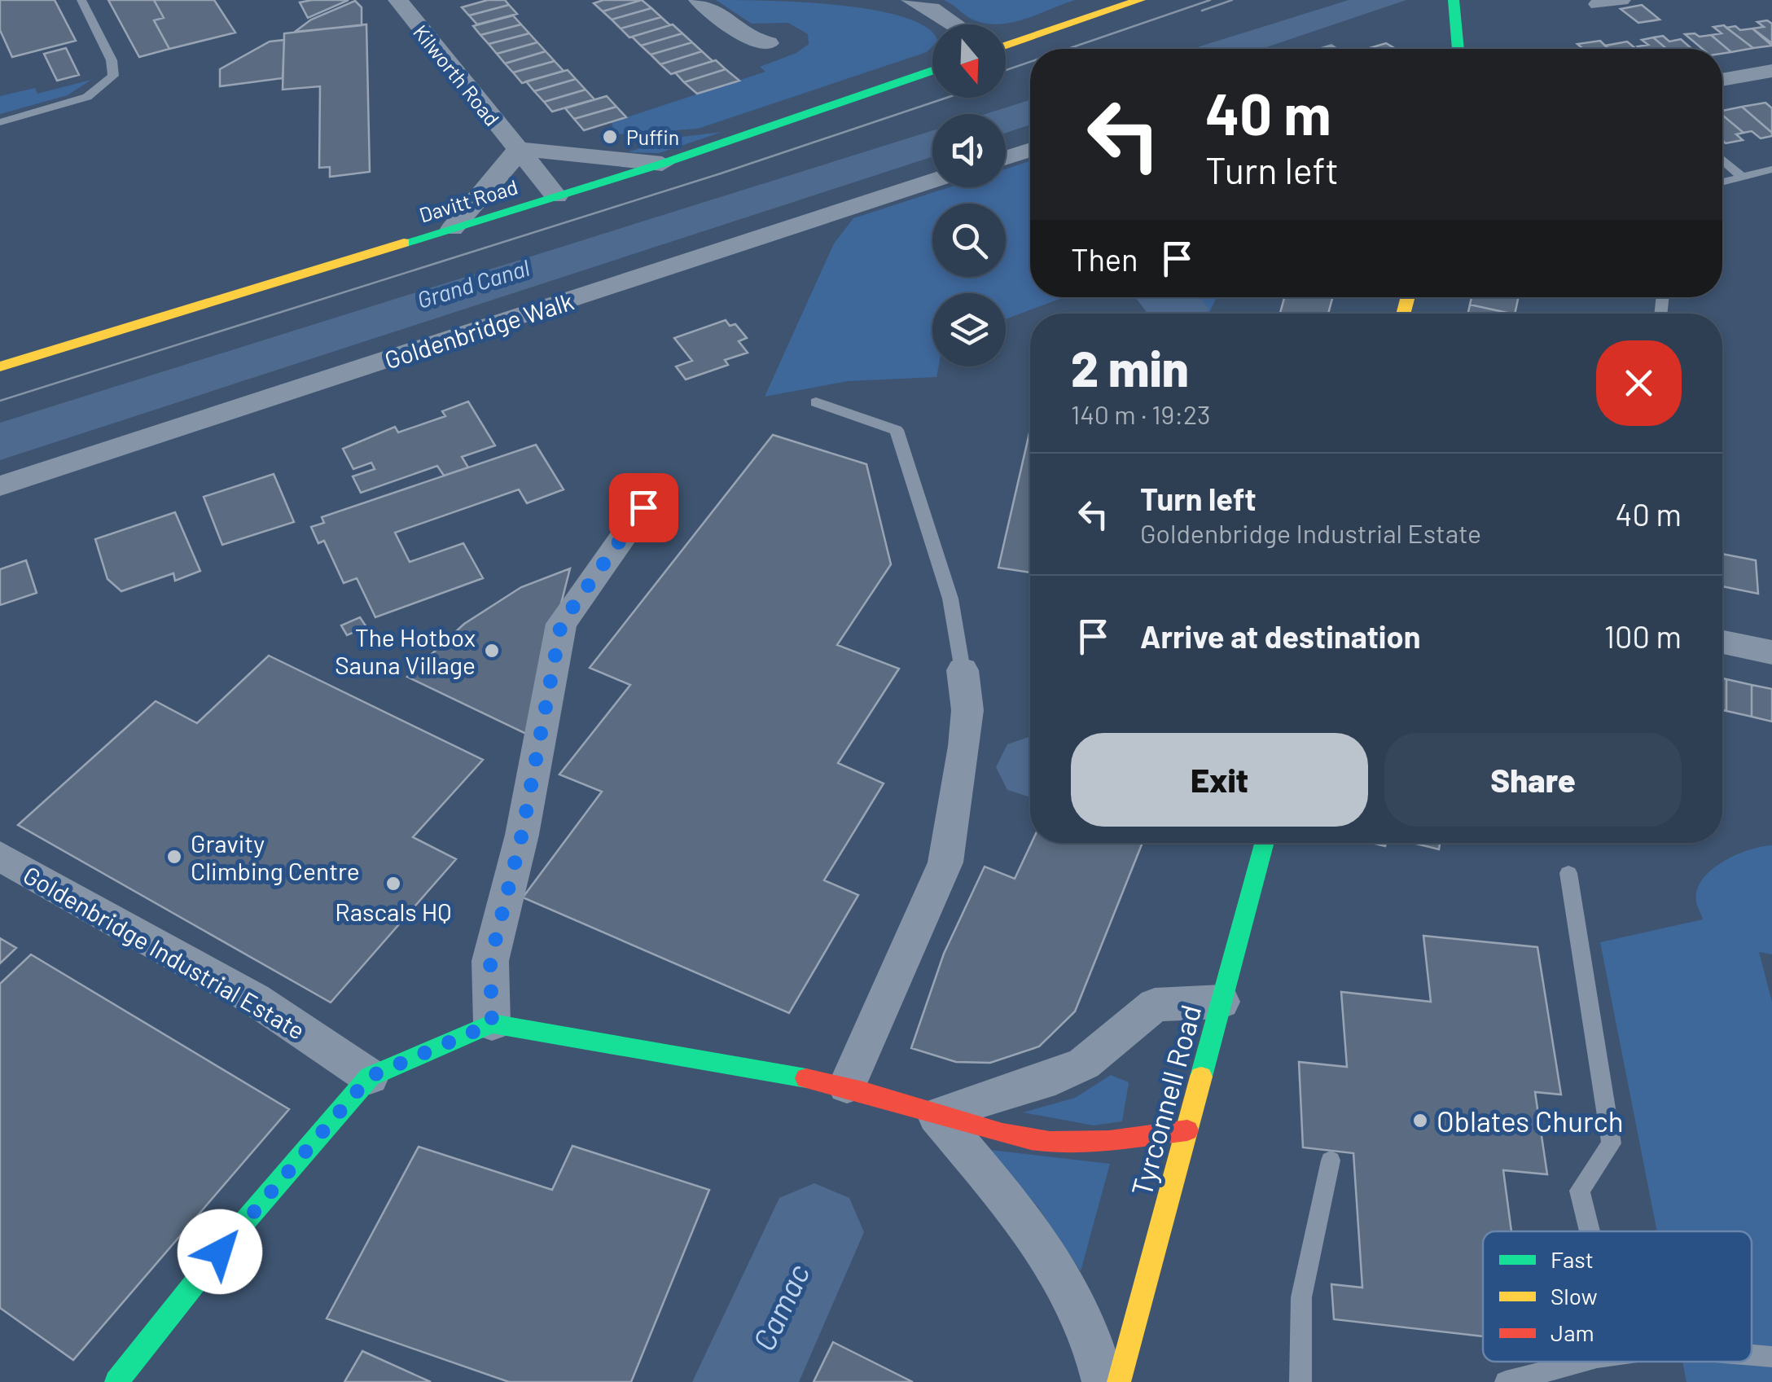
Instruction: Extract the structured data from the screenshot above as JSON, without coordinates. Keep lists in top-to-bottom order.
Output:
{
  "streets": {
    "main road": ["Davitt Road", "Tyrconnell Road"],
    "street": ["Kilworth Road", "Goldenbridge Walk", "Goldenbridge Industrial Estate"]
  },
  "crossings": [
    ["Kilworth Road", "Davitt Road"]
  ],
  "water": ["Grand Canal", "Camac"],
  "places": [
    "Puffin",
    "The Hotbox Sauna Village",
    "Gravity Climbing Centre",
    "Rascals HQ",
    "Oblates Church"
  ],
  "legend": ["Fast", "Slow", "Jam"],
  "north": "bottom",
  "page": {
    "turn": ["40 m", "Turn left"],
    "then": "Then",
    "heading": ["2 min", "140 m · 19:23"],
    "list": [
      {
        "name": "Turn left",
        "note": "Goldenbridge Industrial Estate",
        "value": "40 m"
      },
      {
        "name": "Arrive at destination",
        "value": "100 m"
      }
    ],
    "buttons": ["Exit", "Share"]
  }
}
